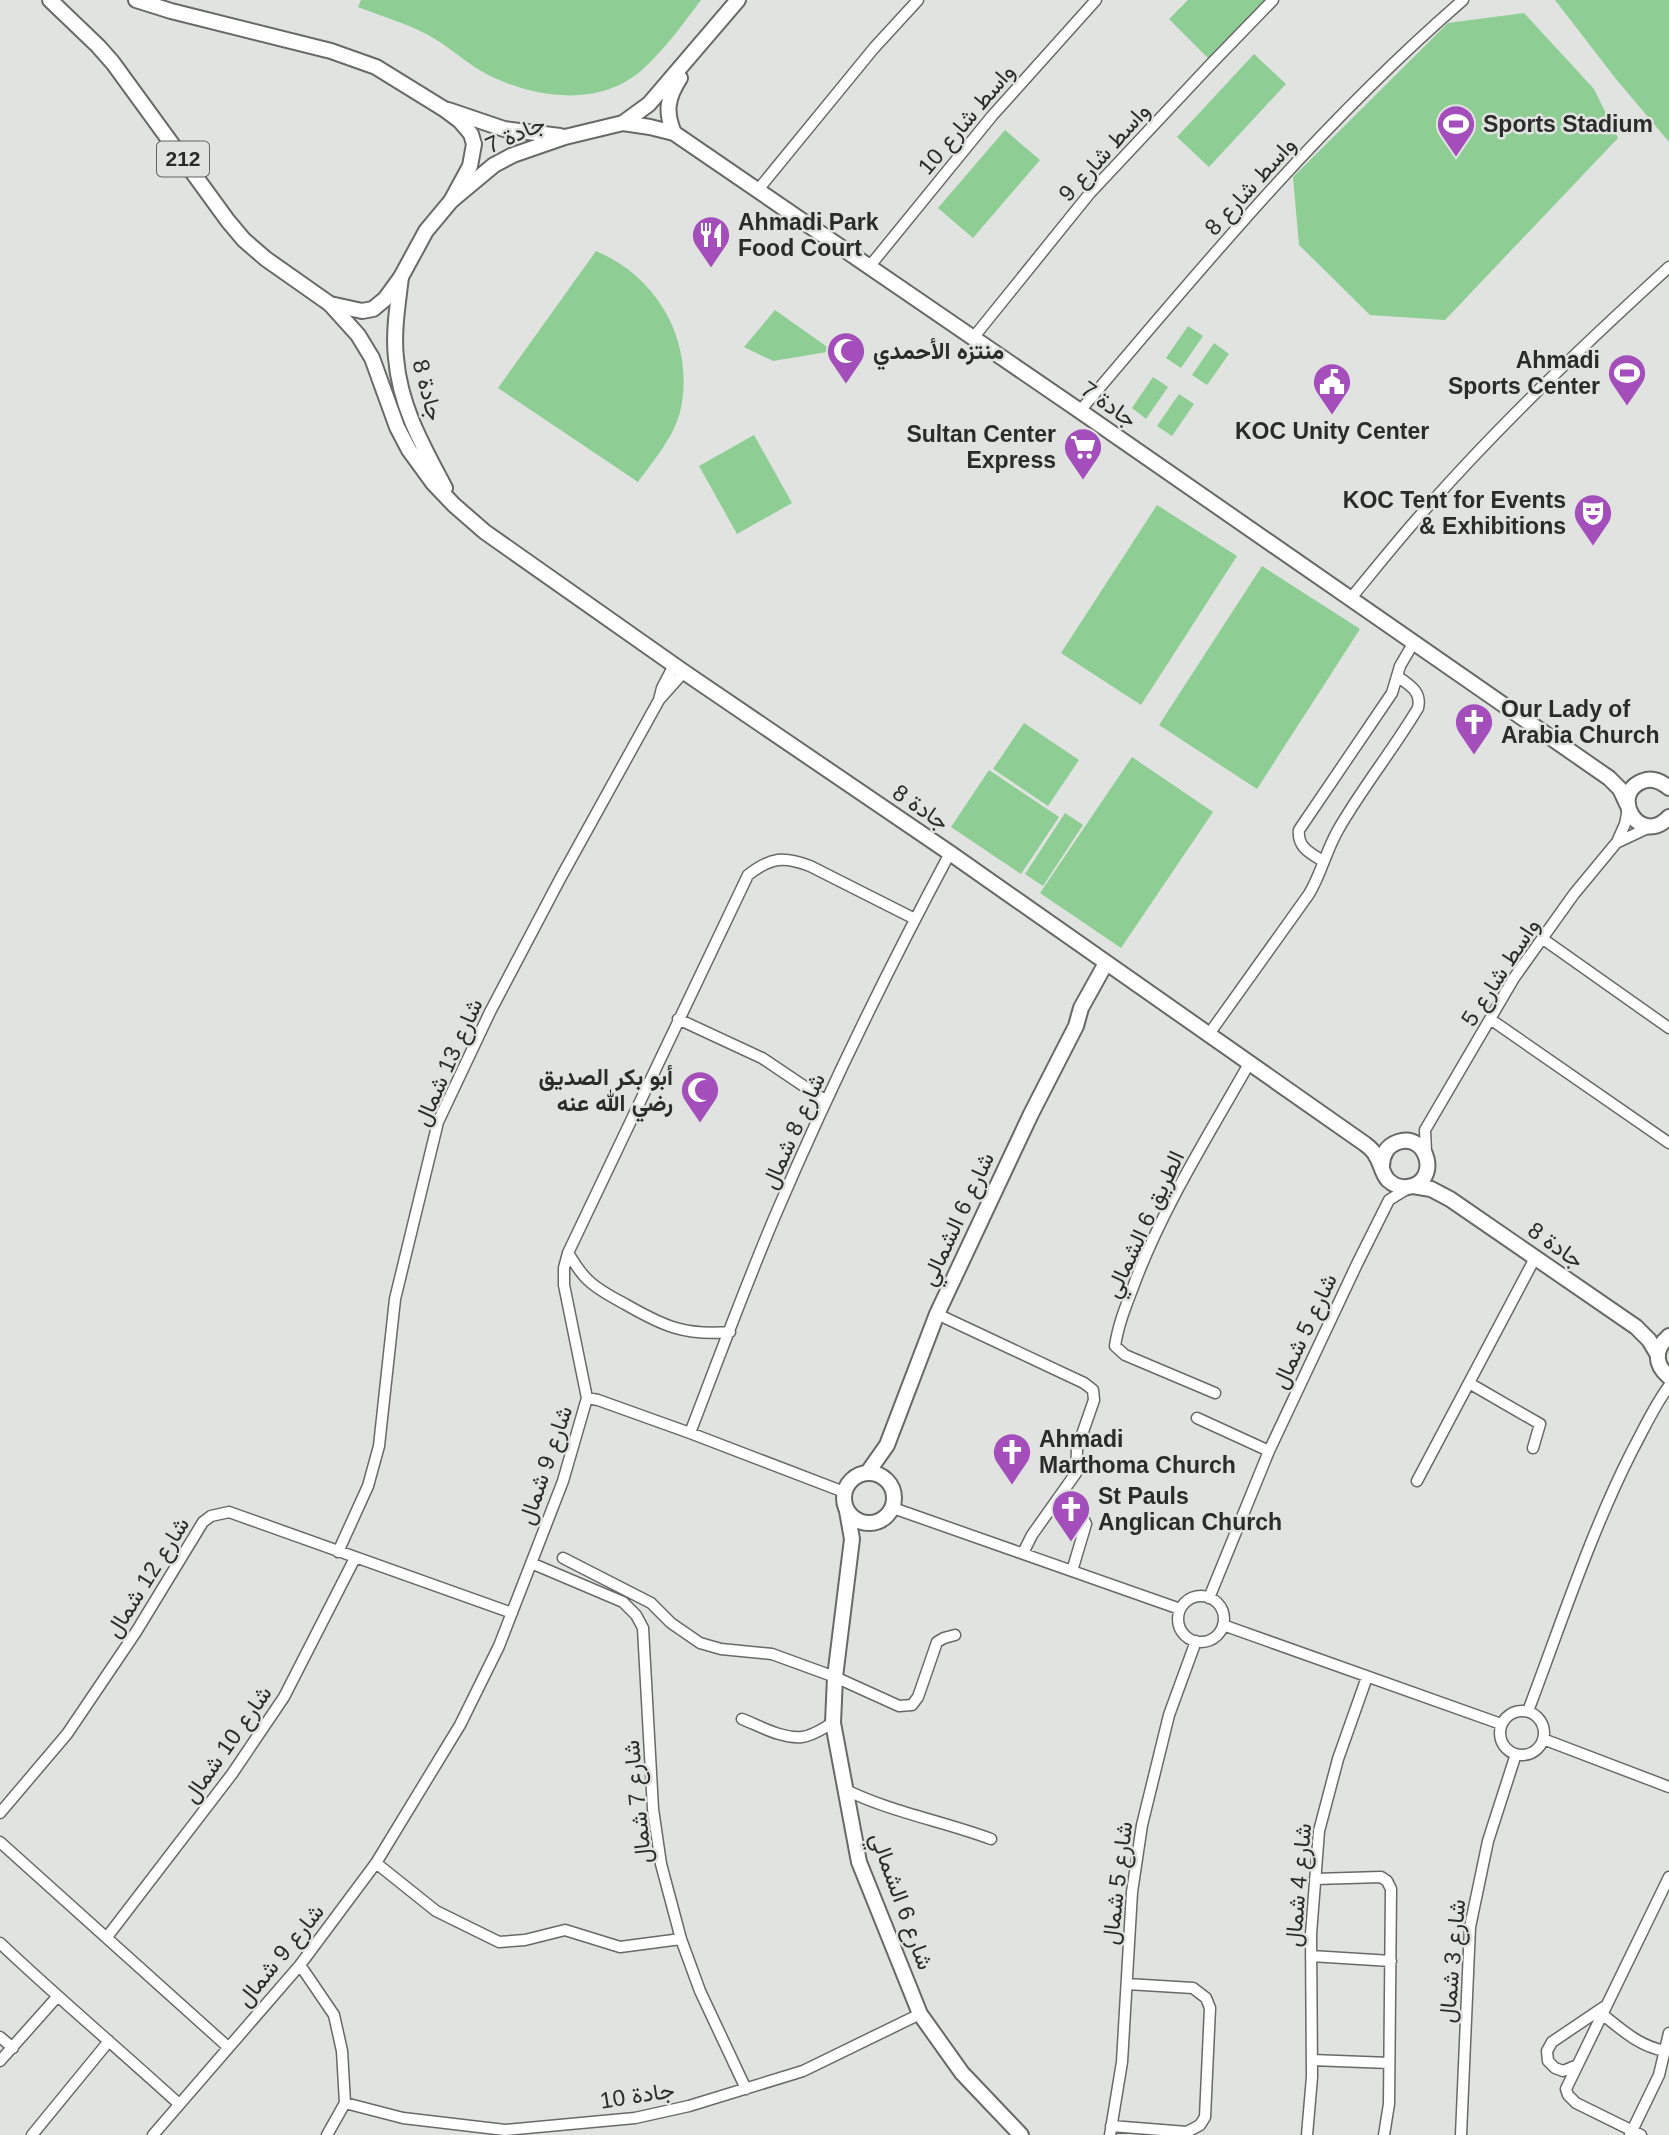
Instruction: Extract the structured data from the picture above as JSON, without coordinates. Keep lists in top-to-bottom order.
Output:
{
  "streets": {
    "main road": [
      "جادة 7",
      "212",
      "جادة 8",
      "شارع 6 الشمالي"
    ],
    "street": [
      "واسط شارع 10",
      "واسط شارع 9",
      "واسط شارع 8",
      "واسط شارع 5",
      "شارع 13 شمال",
      "شارع 8 شمال",
      "الطريق 6 الشمالي",
      "شارع 5 شمال",
      "شارع 9 شمال",
      "شارع 12 شمال",
      "شارع 10 شمال",
      "شارع 7 شمال",
      "شارع 4 شمال",
      "شارع 3 شمال",
      "جادة 10"
    ]
  },
  "crossings": [
    ["واسط شارع 10", "جادة 7"],
    ["جادة 7", "واسط شارع 9"],
    ["جادة 7", "212"],
    ["جادة 7", "واسط شارع 8"],
    ["جادة 7", "واسط شارع 5"],
    ["212", "جادة 8"],
    ["جادة 8", "واسط شارع 5"],
    ["جادة 8", "شارع 13 شمال"],
    ["جادة 8", "شارع 8 شمال"],
    ["جادة 8", "شارع 6 الشمالي"],
    ["جادة 8", "الطريق 6 الشمالي"],
    ["شارع 13 شمال", "شارع 12 شمال"],
    ["شارع 8 شمال", "شارع 9 شمال"],
    ["شارع 6 الشمالي", "جادة 10"],
    ["شارع 9 شمال", "شارع 12 شمال"],
    ["شارع 9 شمال", "شارع 7 شمال"],
    ["شارع 12 شمال", "شارع 10 شمال"],
    ["شارع 7 شمال", "جادة 10"]
  ],
  "places": {
    "sports": ["Sports Stadium", "Ahmadi Sports Center"],
    "restaurant": ["Ahmadi Park Food Court"],
    "mosque": ["منتزه الأحمدي", "أبو بكر الصديق رضي الله عنه"],
    "public building": ["KOC Unity Center"],
    "supermarket": ["Sultan Center Express"],
    "theatre": ["KOC Tent for Events & Exhibitions"],
    "church": ["Our Lady of Arabia Church", "Ahmadi Marthoma Church", "St Pauls Anglican Church"]
  }
}
